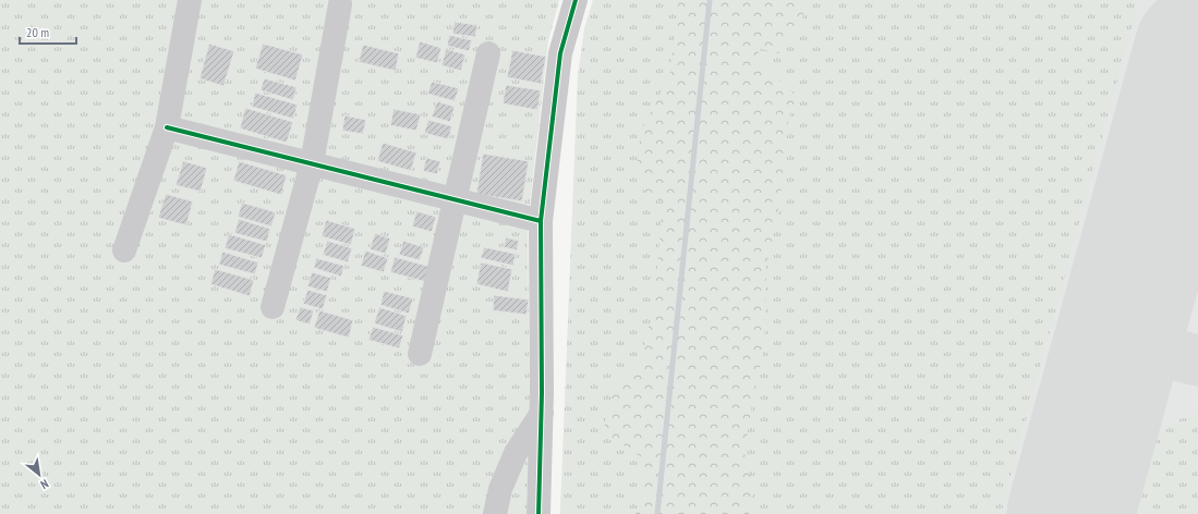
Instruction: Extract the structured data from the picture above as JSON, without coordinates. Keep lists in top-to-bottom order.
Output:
{
  "scale_bar": "20 m",
  "north": "bottom right"
}
